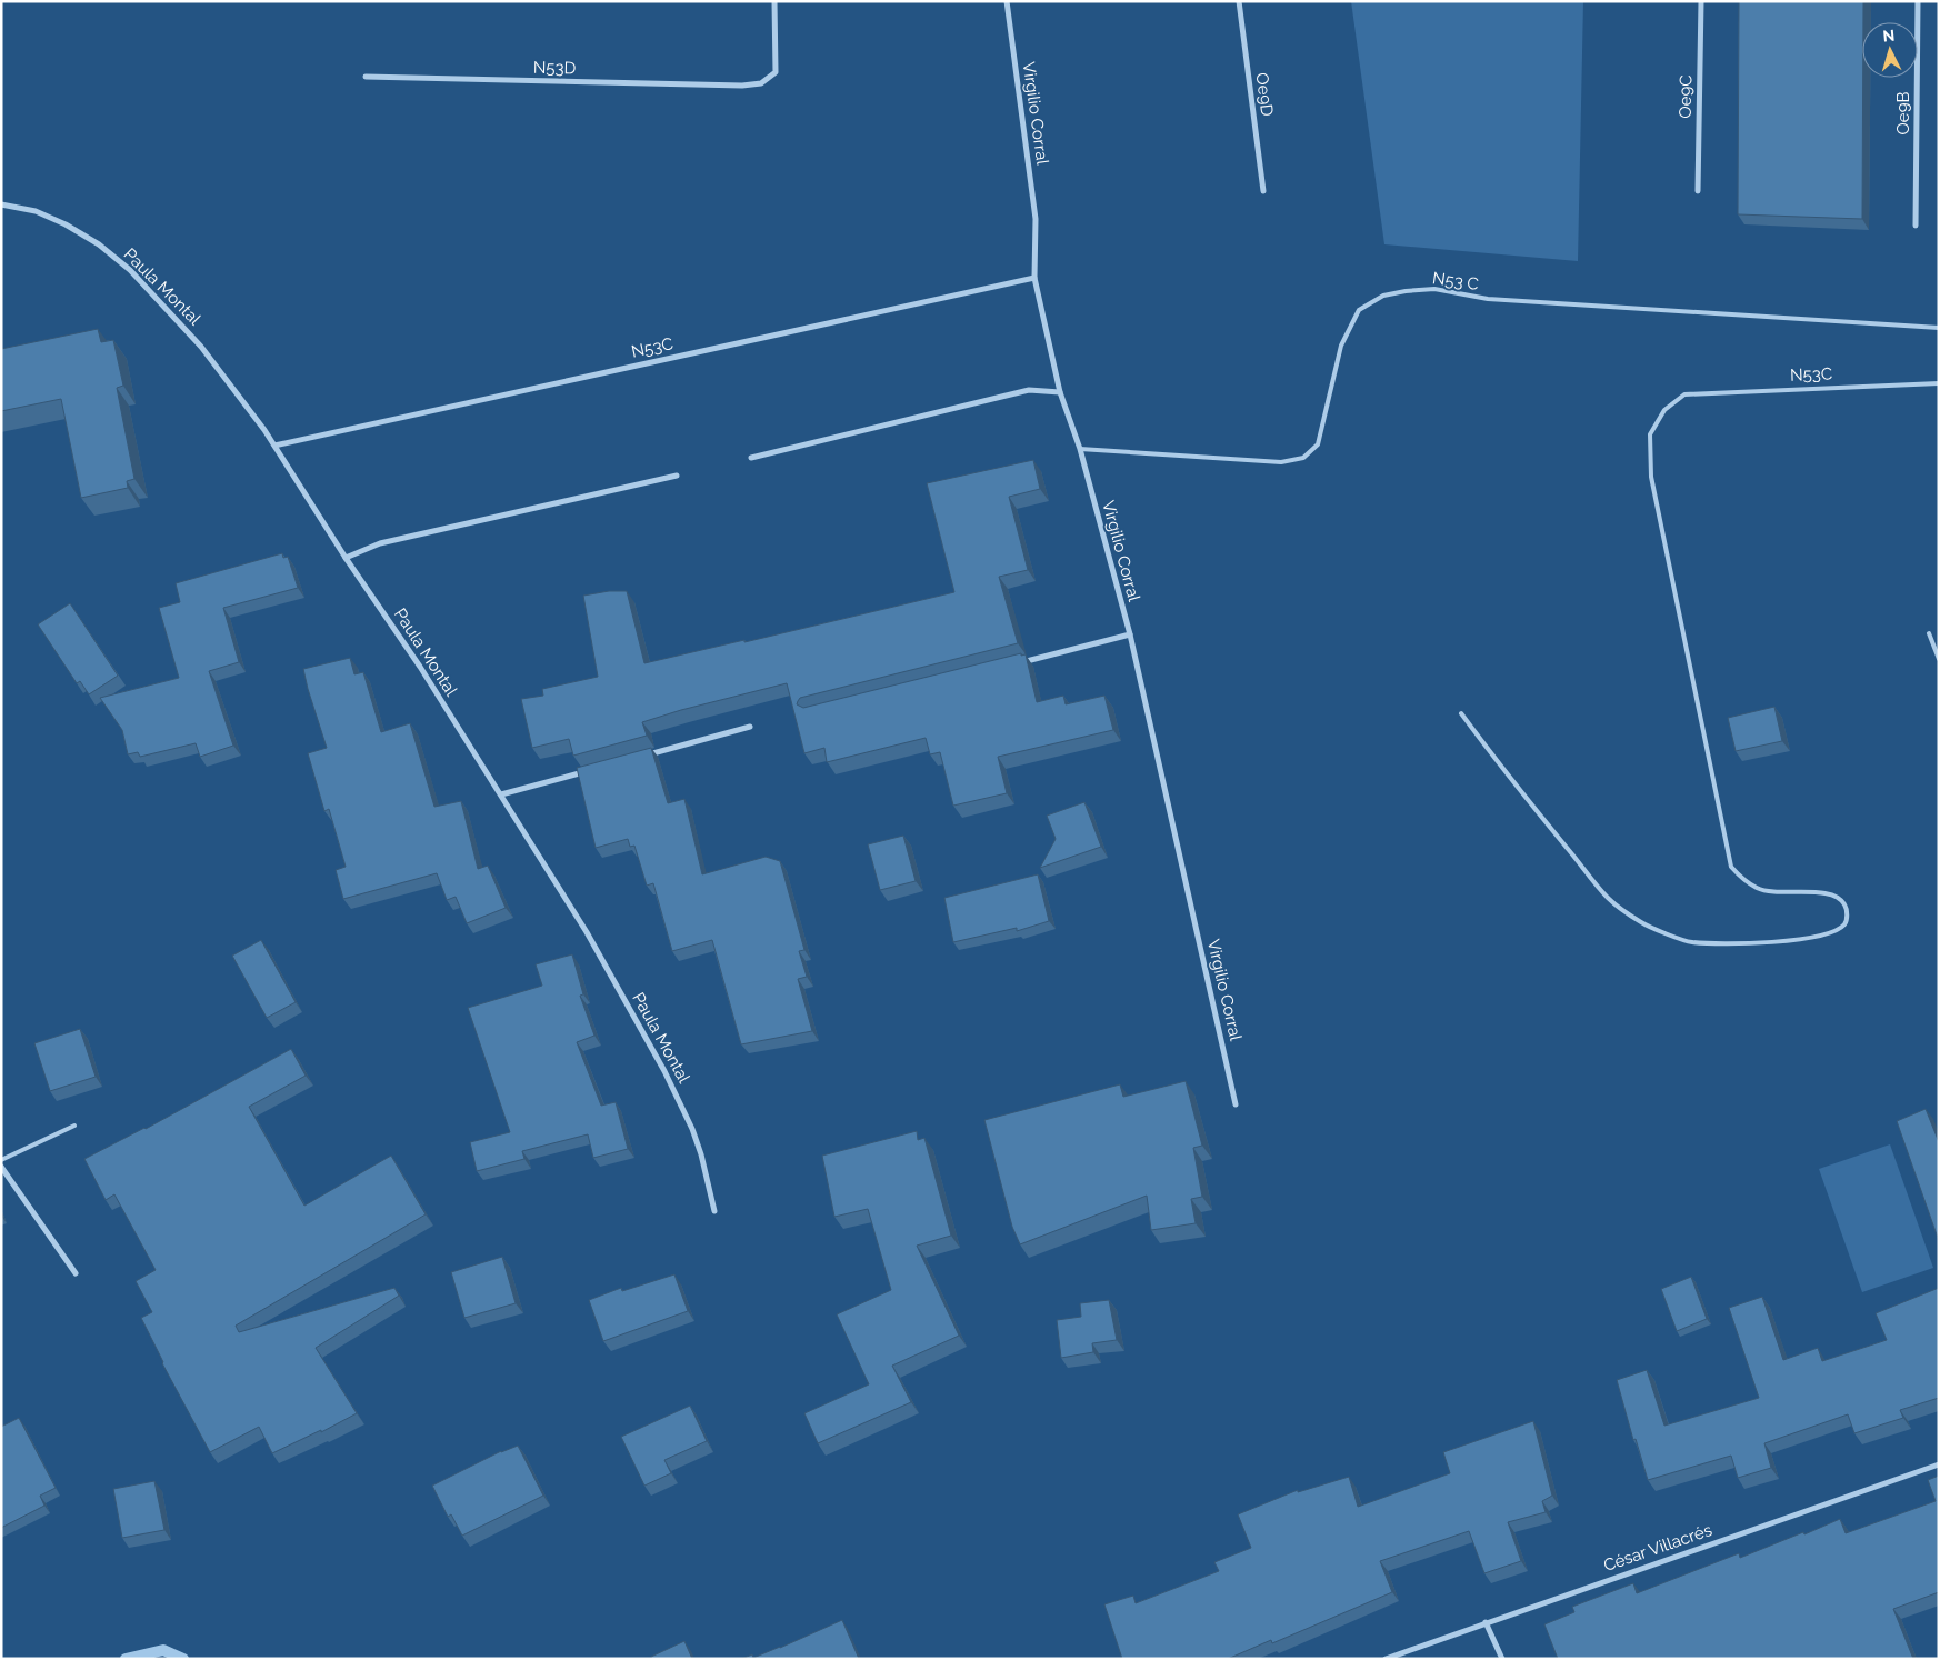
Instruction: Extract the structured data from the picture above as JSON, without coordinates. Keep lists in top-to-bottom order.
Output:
{
  "streets": {
    "street": [
      "N53D",
      "Oe9D",
      "Oe9C",
      "Virgilio Corral",
      "Oe9B",
      "Paula Montal",
      "N53C",
      "César Villacrés"
    ],
    "lane": ["N53 C"]
  },
  "crossings": [
    ["Virgilio Corral", "N53 C"],
    ["Virgilio Corral", "N53C"],
    ["Paula Montal", "N53C"]
  ],
  "north": "top"
}
